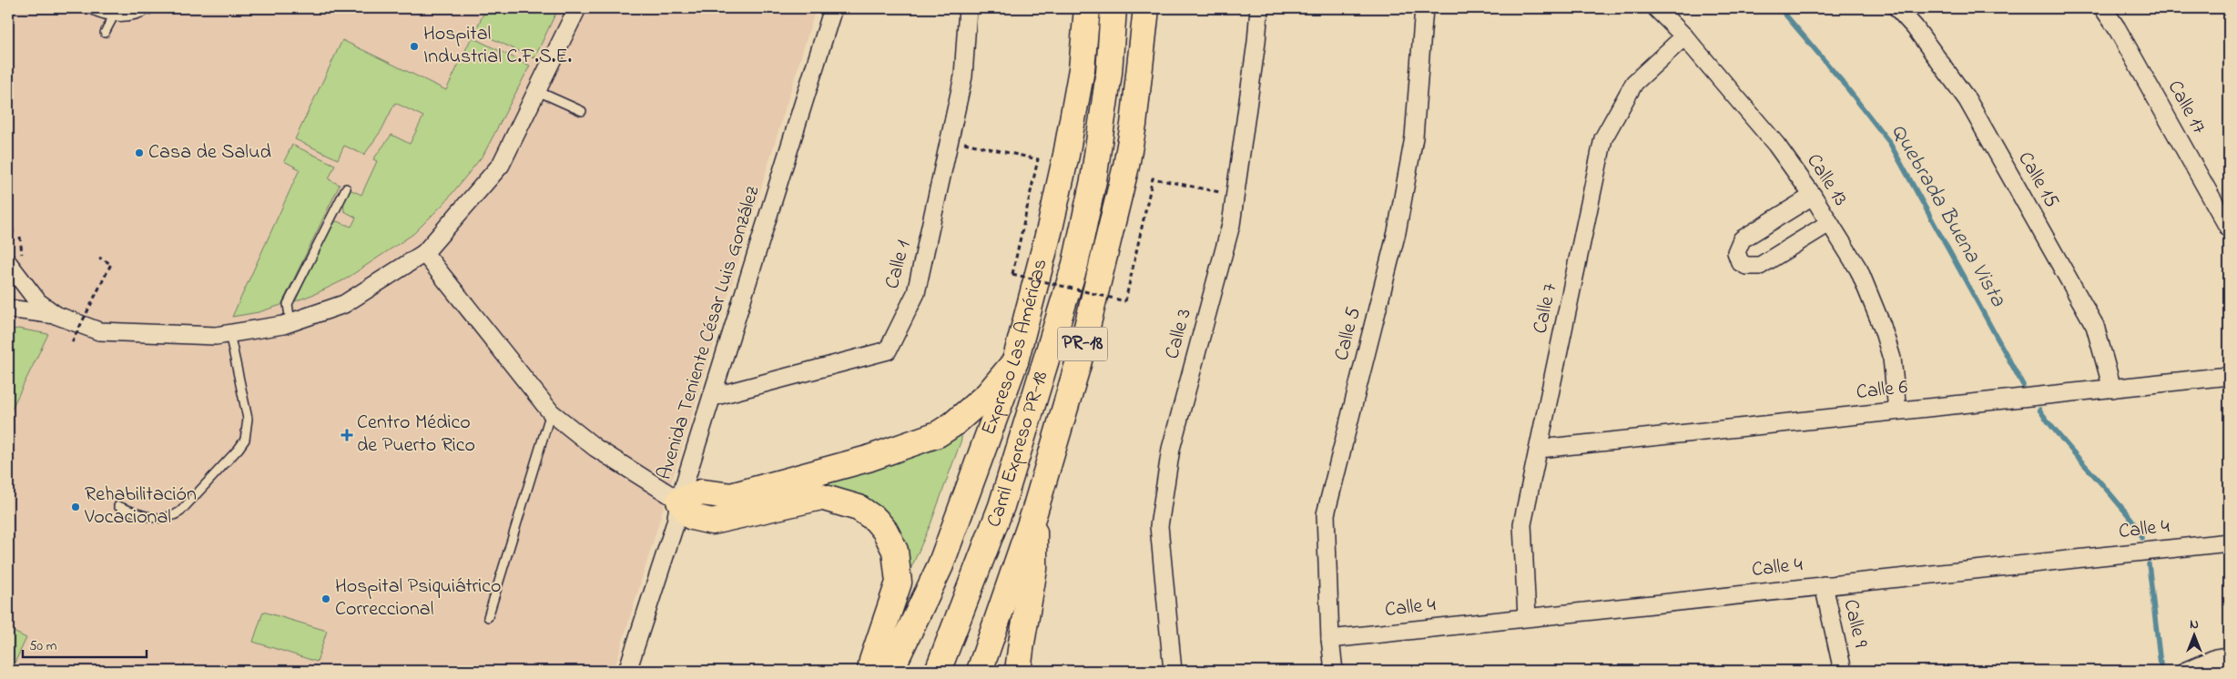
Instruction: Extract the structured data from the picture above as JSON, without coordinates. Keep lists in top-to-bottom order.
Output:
{
  "streets": {
    "highway": ["PR-18", "Expreso Las Américas", "Carril Expreso PR-18"],
    "street": [
      "Calle 17",
      "Calle 13",
      "Calle 15",
      "Calle 1",
      "Calle 7",
      "Avenida Teniente César Luis González",
      "Calle 3",
      "Calle 5",
      "Calle 6",
      "Calle 4",
      "Calle 9"
    ]
  },
  "crossings": [
    ["Calle 13", "Calle 7"],
    ["Calle 13", "Calle 6"],
    ["Calle 15", "Calle 6"],
    ["Calle 1", "Avenida Teniente César Luis González"],
    ["Calle 7", "Calle 6"],
    ["Calle 7", "Calle 4"],
    ["Calle 5", "Calle 4"],
    ["Calle 4", "Calle 9"]
  ],
  "water": ["Quebrada Buena Vista"],
  "places": {
    "other": [
      "Hospital Industrial C.F.S.E.",
      "Casa de Salud",
      "Rehabilitación Vocacional",
      "Hospital Psiquiátrico Correccional"
    ],
    "health": ["Centro Médico de Puerto Rico"]
  },
  "scale_bar": "50 m",
  "north": "top"
}
